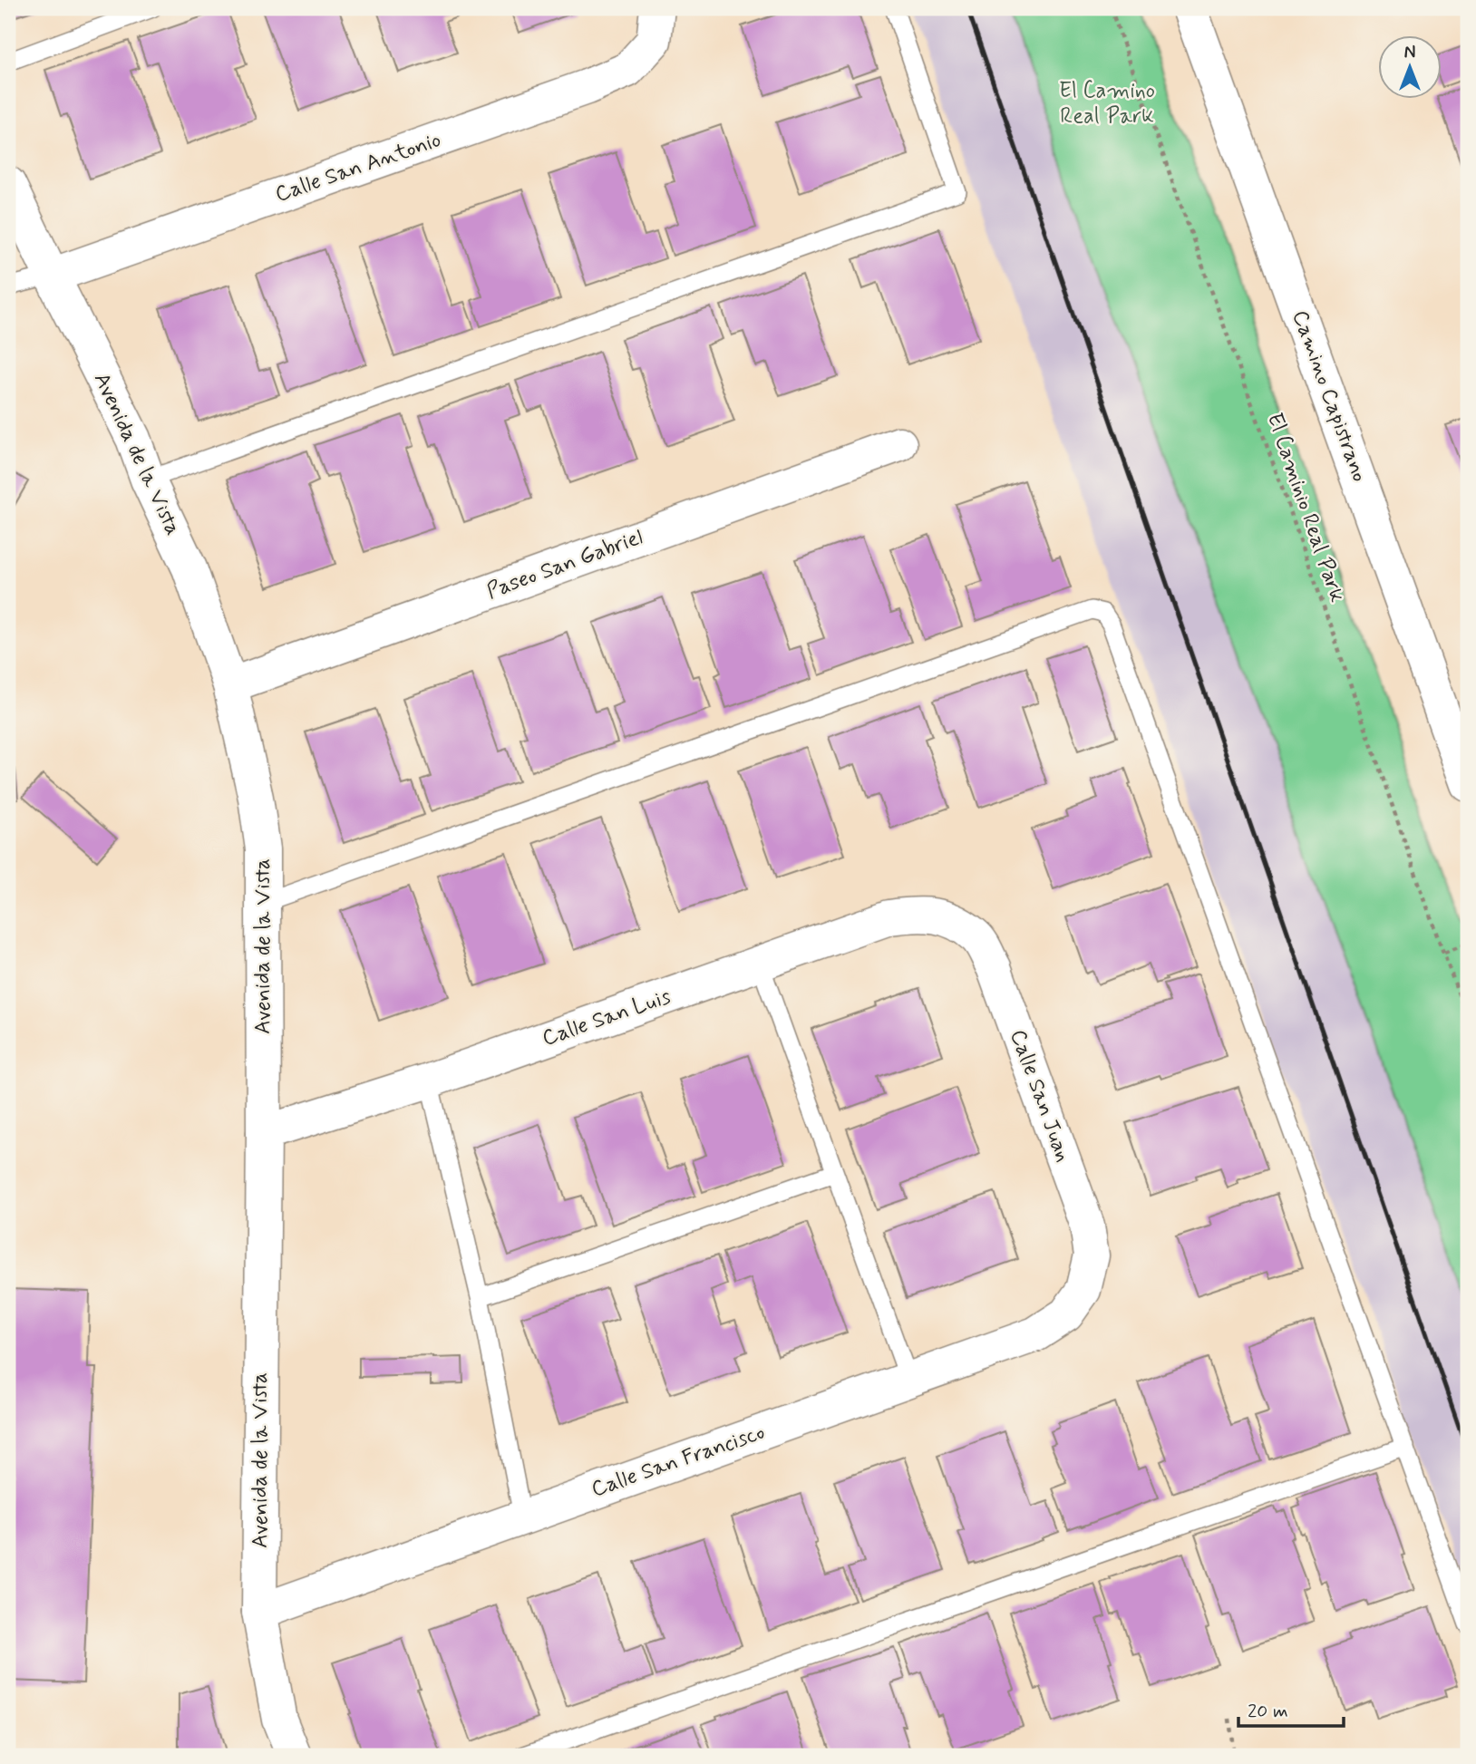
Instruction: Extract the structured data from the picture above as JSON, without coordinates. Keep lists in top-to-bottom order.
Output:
{
  "streets": {
    "street": [
      "Calle San Antonio",
      "Camino Capistrano",
      "Avenida de la Vista",
      "Paseo San Gabriel",
      "Calle San Luis",
      "Calle San Juan",
      "Calle San Francisco"
    ],
    "path": ["El Caminio Real Park"]
  },
  "crossings": [
    ["Calle San Antonio", "Avenida de la Vista"],
    ["Avenida de la Vista", "Paseo San Gabriel"],
    ["Avenida de la Vista", "Calle San Luis"],
    ["Avenida de la Vista", "Calle San Francisco"],
    ["Calle San Luis", "Calle San Juan"],
    ["Calle San Juan", "Calle San Francisco"]
  ],
  "parks": ["El Camino Real Park"],
  "scale_bar": "20 m",
  "north": "top"
}
